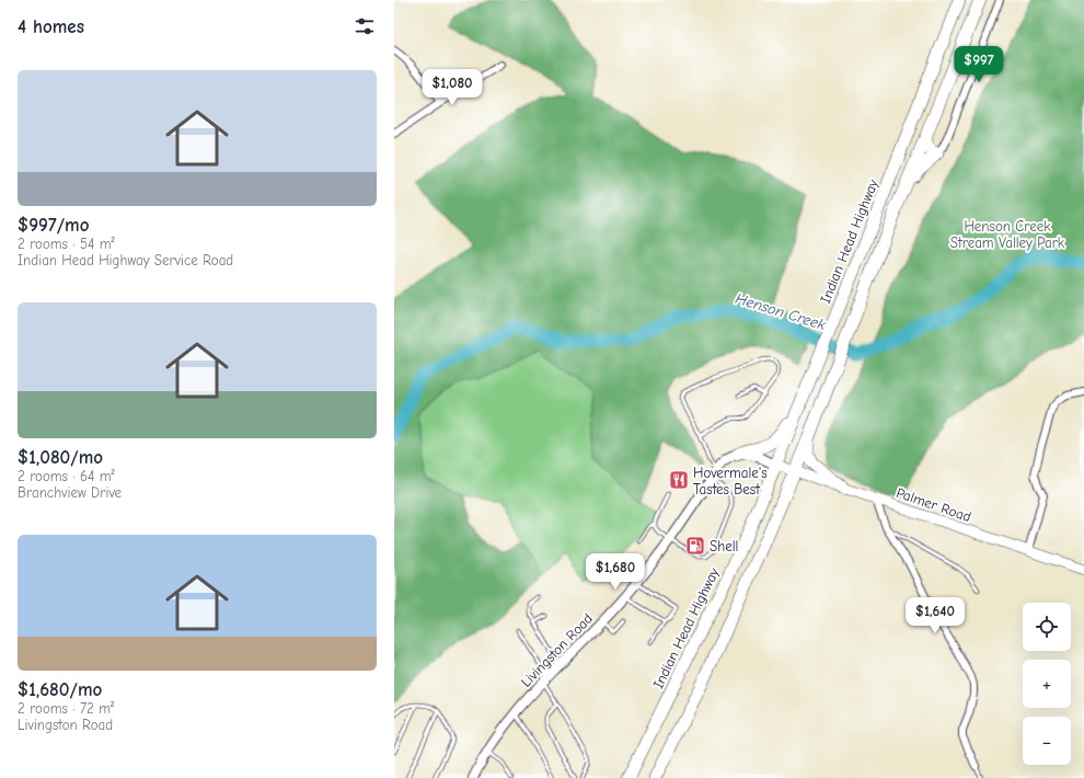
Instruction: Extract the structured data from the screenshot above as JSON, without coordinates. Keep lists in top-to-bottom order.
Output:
{
  "streets": {
    "highway": ["Indian Head Highway"],
    "main road": ["Palmer Road", "Livingston Road"]
  },
  "crossings": [
    ["Indian Head Highway", "Palmer Road"]
  ],
  "water": ["Henson Creek"],
  "parks": ["Henson Creek Stream Valley Park"],
  "places": {
    "restaurant": ["Hovermale's Tastes Best"],
    "fuel station": ["Shell"]
  },
  "page": {
    "heading": "4 homes",
    "price": [
      "$997",
      "$1,080",
      "$1,680",
      "$1,640"
    ],
    "list": [
      {
        "name": "$997/mo",
        "note": "2 rooms · 54 m² · Indian Head Highway Service Road"
      },
      {
        "name": "$1,080/mo",
        "note": "2 rooms · 64 m² · Branchview Drive"
      },
      {
        "name": "$1,680/mo",
        "note": "2 rooms · 72 m² · Livingston Road"
      }
    ],
    "map_buttons": ["+", "−"]
  }
}
